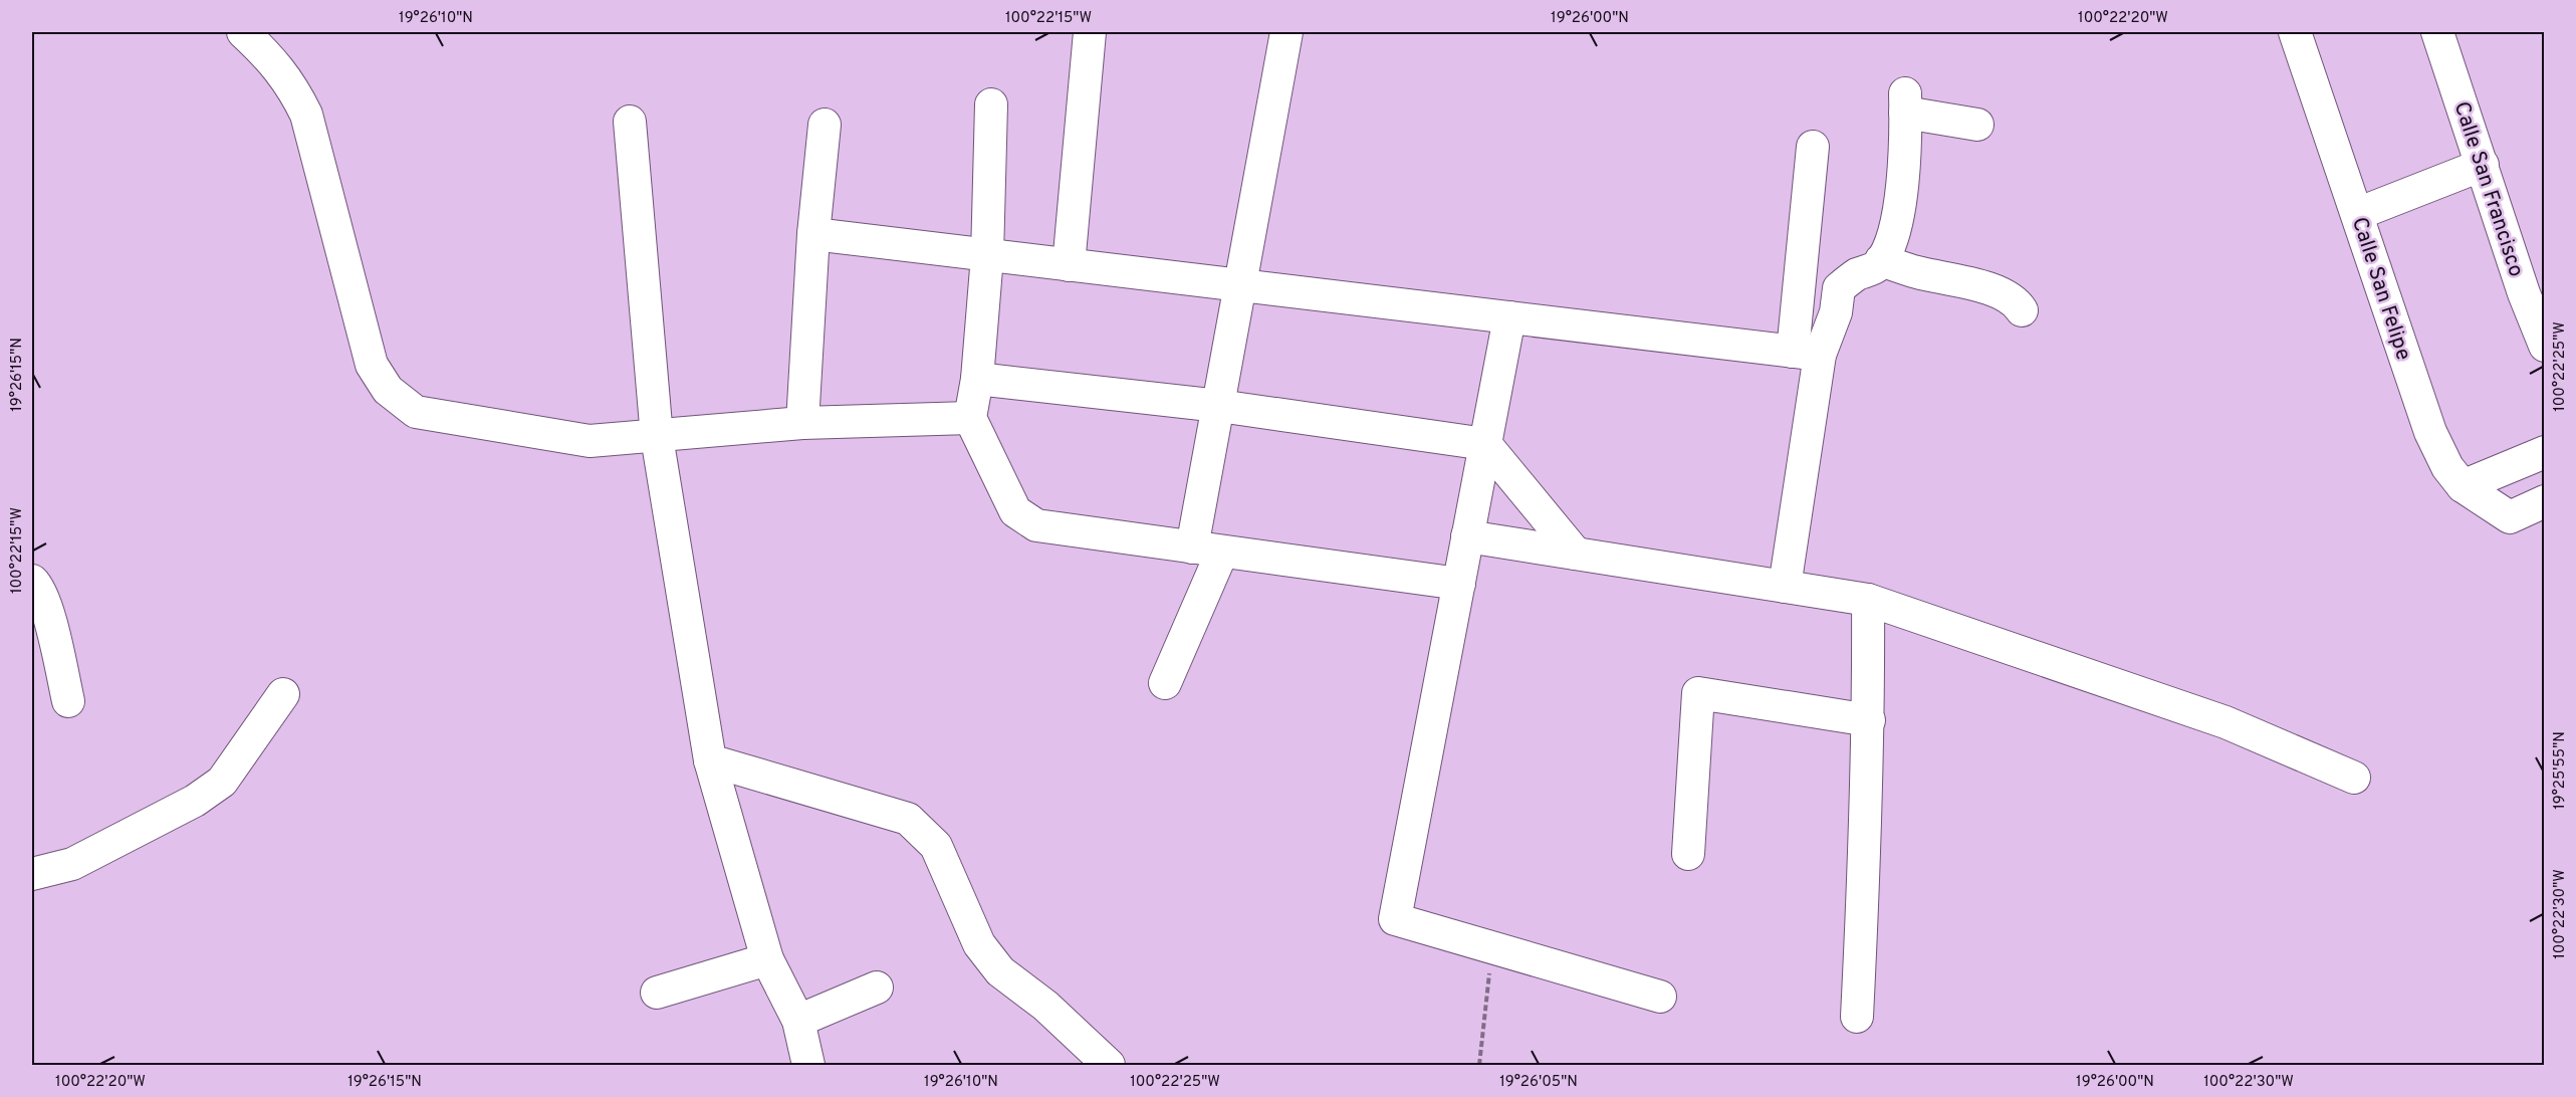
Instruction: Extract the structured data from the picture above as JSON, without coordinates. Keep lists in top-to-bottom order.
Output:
{
  "streets": {
    "street": ["Calle San Francisco", "Calle San Felipe"]
  },
  "coordinates": [
    "19°26'10\"N",
    "100°22'15\"W",
    "19°26'00\"N",
    "100°22'20\"W",
    "100°22'25\"W",
    "19°26'15\"N",
    "19°25'55\"N",
    "100°22'30\"W",
    "19°26'05\"N"
  ]
}
